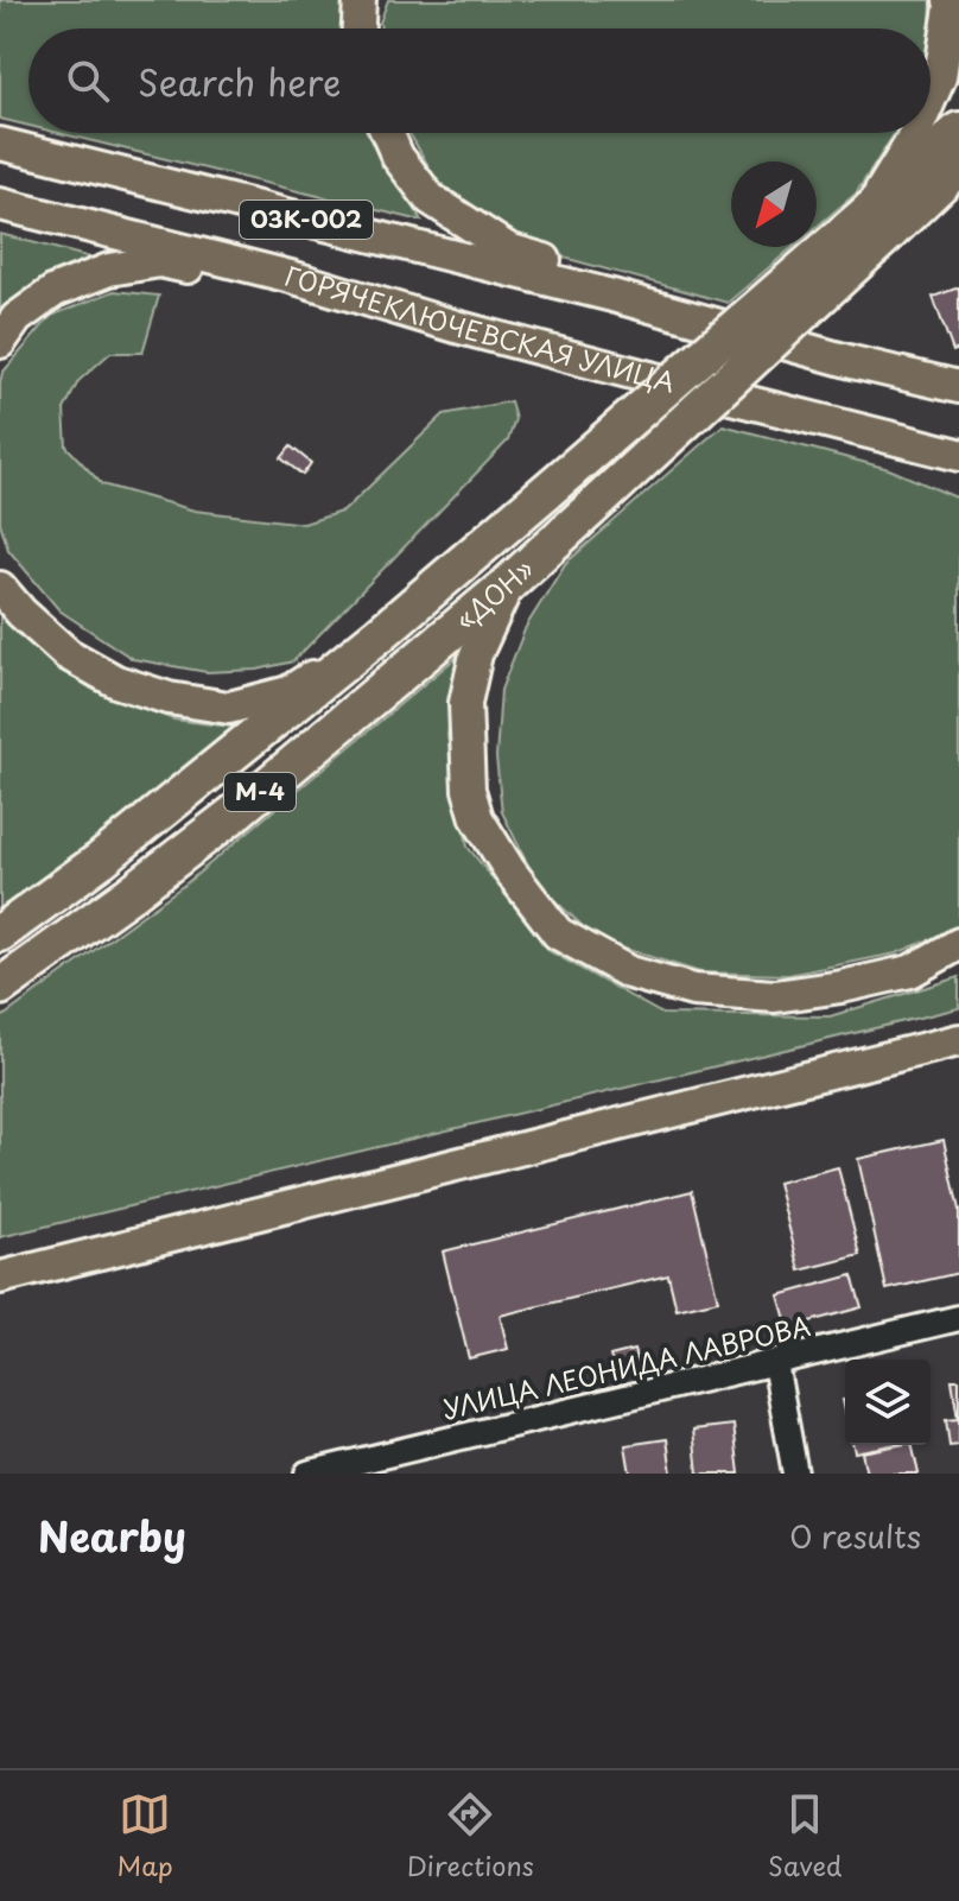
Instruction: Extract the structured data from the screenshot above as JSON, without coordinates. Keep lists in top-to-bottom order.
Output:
{
  "streets": {
    "highway": ["«ДОН»", "М-4"],
    "main road": ["03К-002", "ГОРЯЧЕКЛЮЧЕВСКАЯ УЛИЦА"],
    "street": ["УЛИЦА ЛЕОНИДА ЛАВРОВА"]
  },
  "north": "bottom left",
  "page": {
    "search": "Search here",
    "heading": ["Nearby", "0 results"],
    "nav": ["Map", "Directions", "Saved"]
  }
}
